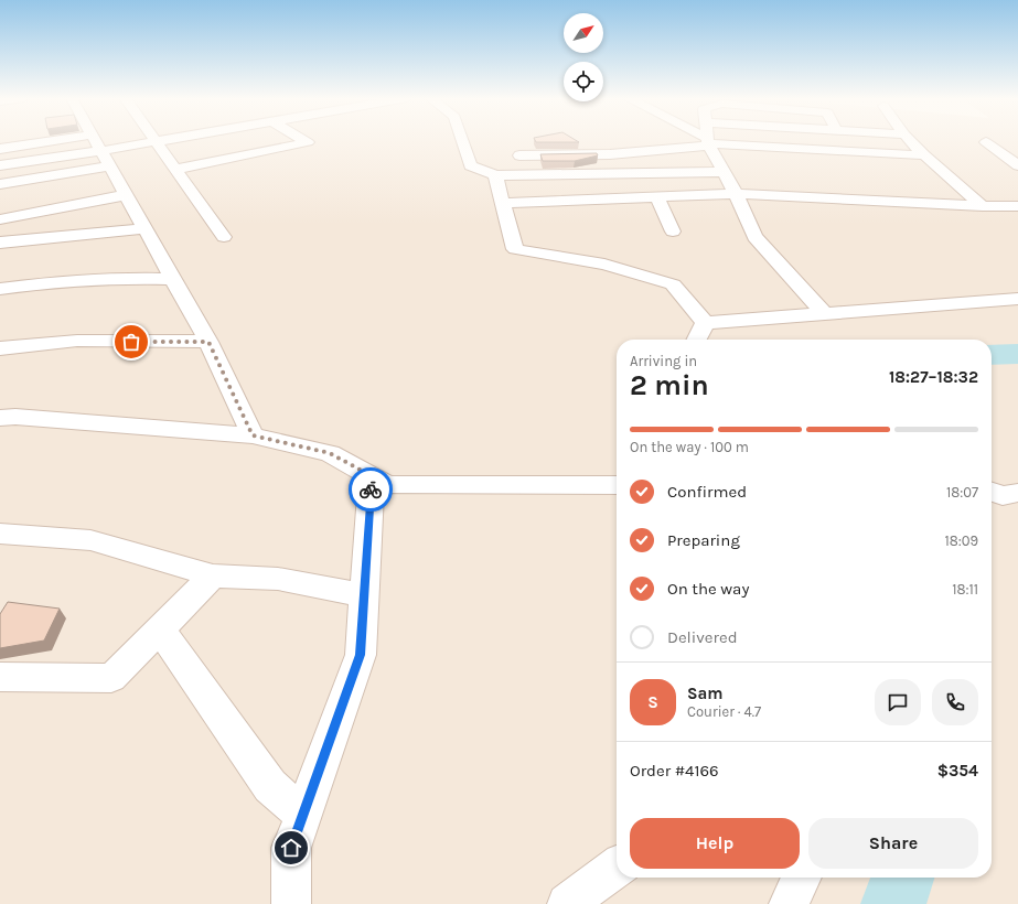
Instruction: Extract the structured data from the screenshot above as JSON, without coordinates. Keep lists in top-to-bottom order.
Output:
{
  "north": "top right",
  "page": {
    "heading": ["2 min", "Arriving in", "18:27–18:32"],
    "panel": [
      "Sam",
      "Courier · 4.7",
      "Order #4166",
      "$354"
    ],
    "bar": "On the way · 100 m",
    "list": [
      ["Confirmed", "18:07"],
      ["Preparing", "18:09"],
      ["On the way", "18:11"],
      "Delivered"
    ],
    "round": "S",
    "buttons": ["Help", "Share"]
  }
}
